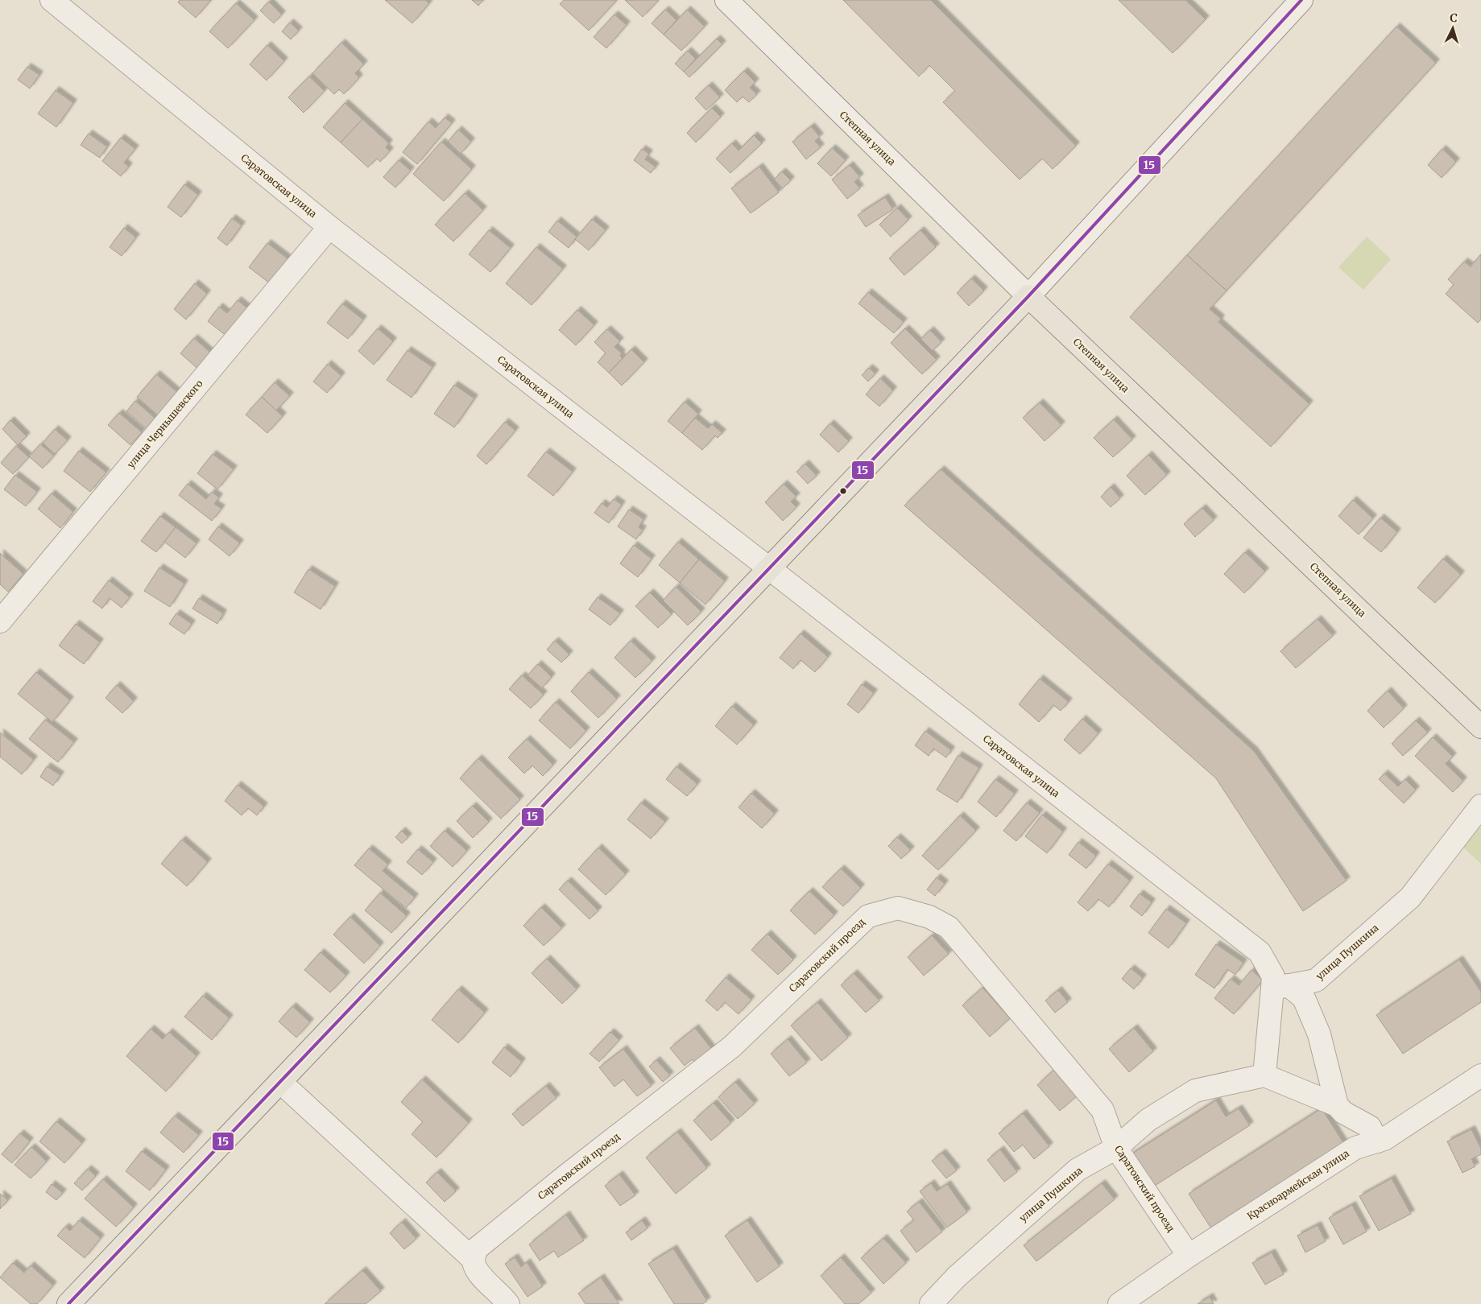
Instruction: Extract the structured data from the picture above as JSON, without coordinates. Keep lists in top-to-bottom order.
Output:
{
  "streets": {
    "main road": ["Степная улица"],
    "street": [
      "Саратовская улица",
      "улица Чернышевского",
      "улица Пушкина",
      "Саратовский проезд",
      "Красноармейская улица"
    ]
  },
  "crossings": [
    ["Саратовская улица", "улица Чернышевского"],
    ["Саратовская улица", "улица Пушкина"],
    ["улица Пушкина", "Саратовский проезд"],
    ["Саратовский проезд", "Красноармейская улица"]
  ],
  "lines": ["transit line 15"],
  "north": "top"
}
